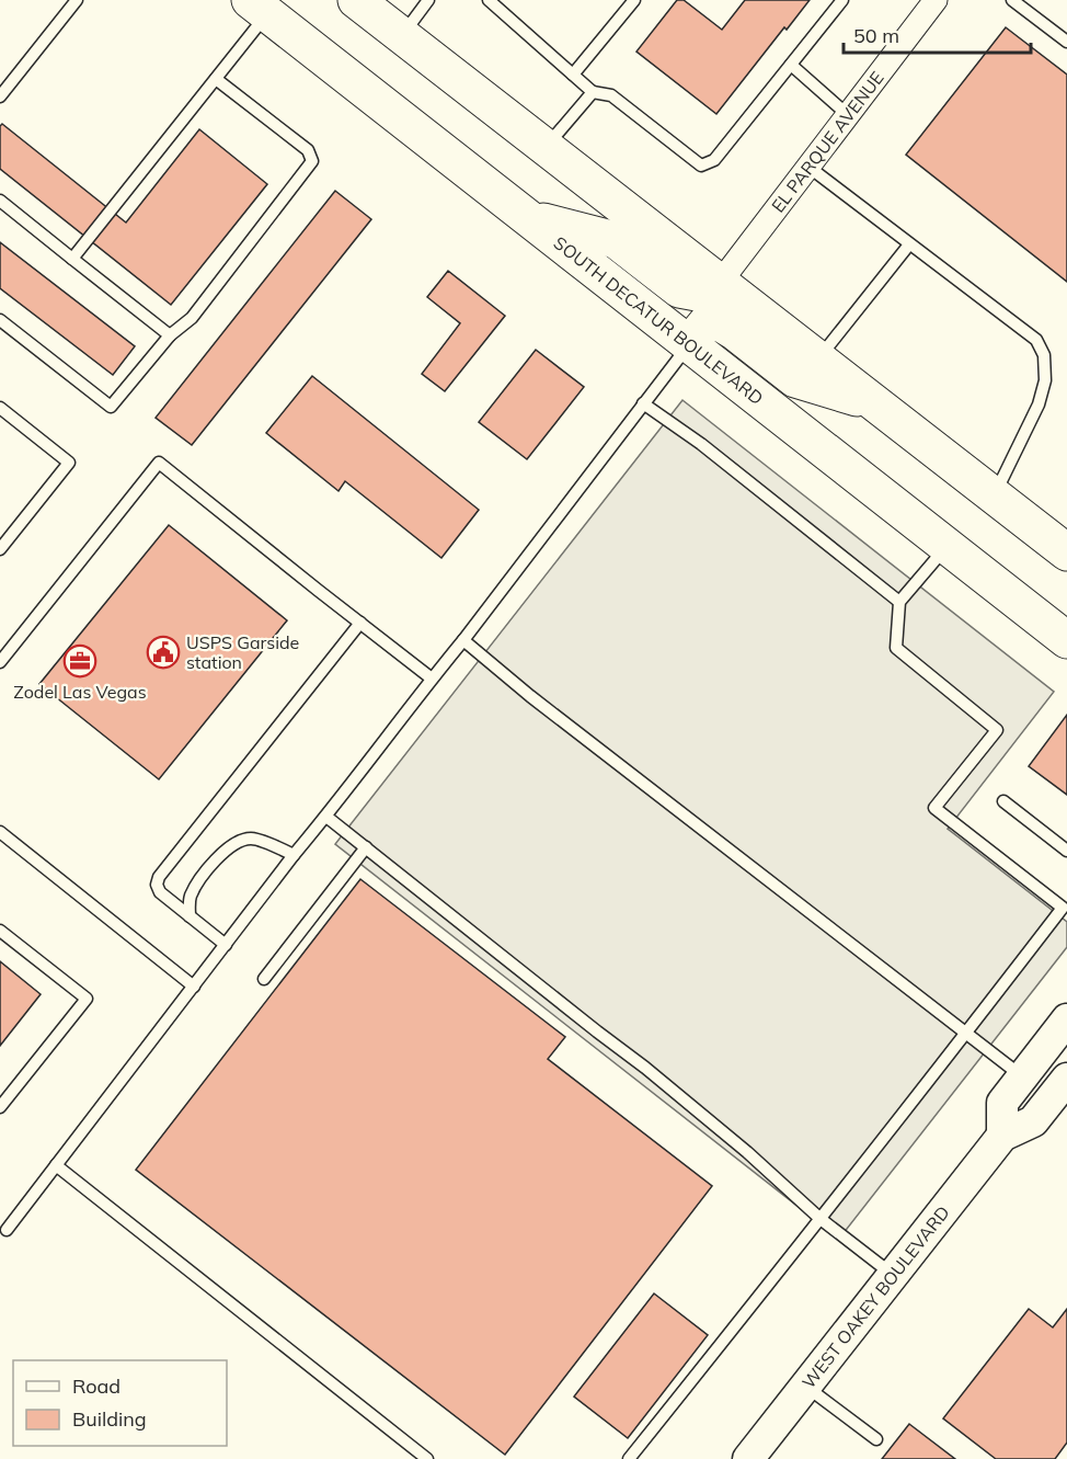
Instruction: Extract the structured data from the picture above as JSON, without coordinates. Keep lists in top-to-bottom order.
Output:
{
  "streets": {
    "main road": ["SOUTH DECATUR BOULEVARD", "WEST OAKEY BOULEVARD"],
    "street": ["EL PARQUE AVENUE"]
  },
  "places": {
    "public building": ["USPS Garside station"],
    "office": ["Zodel Las Vegas"]
  },
  "legend": ["Road", "Building"],
  "scale_bar": "50 m"
}
